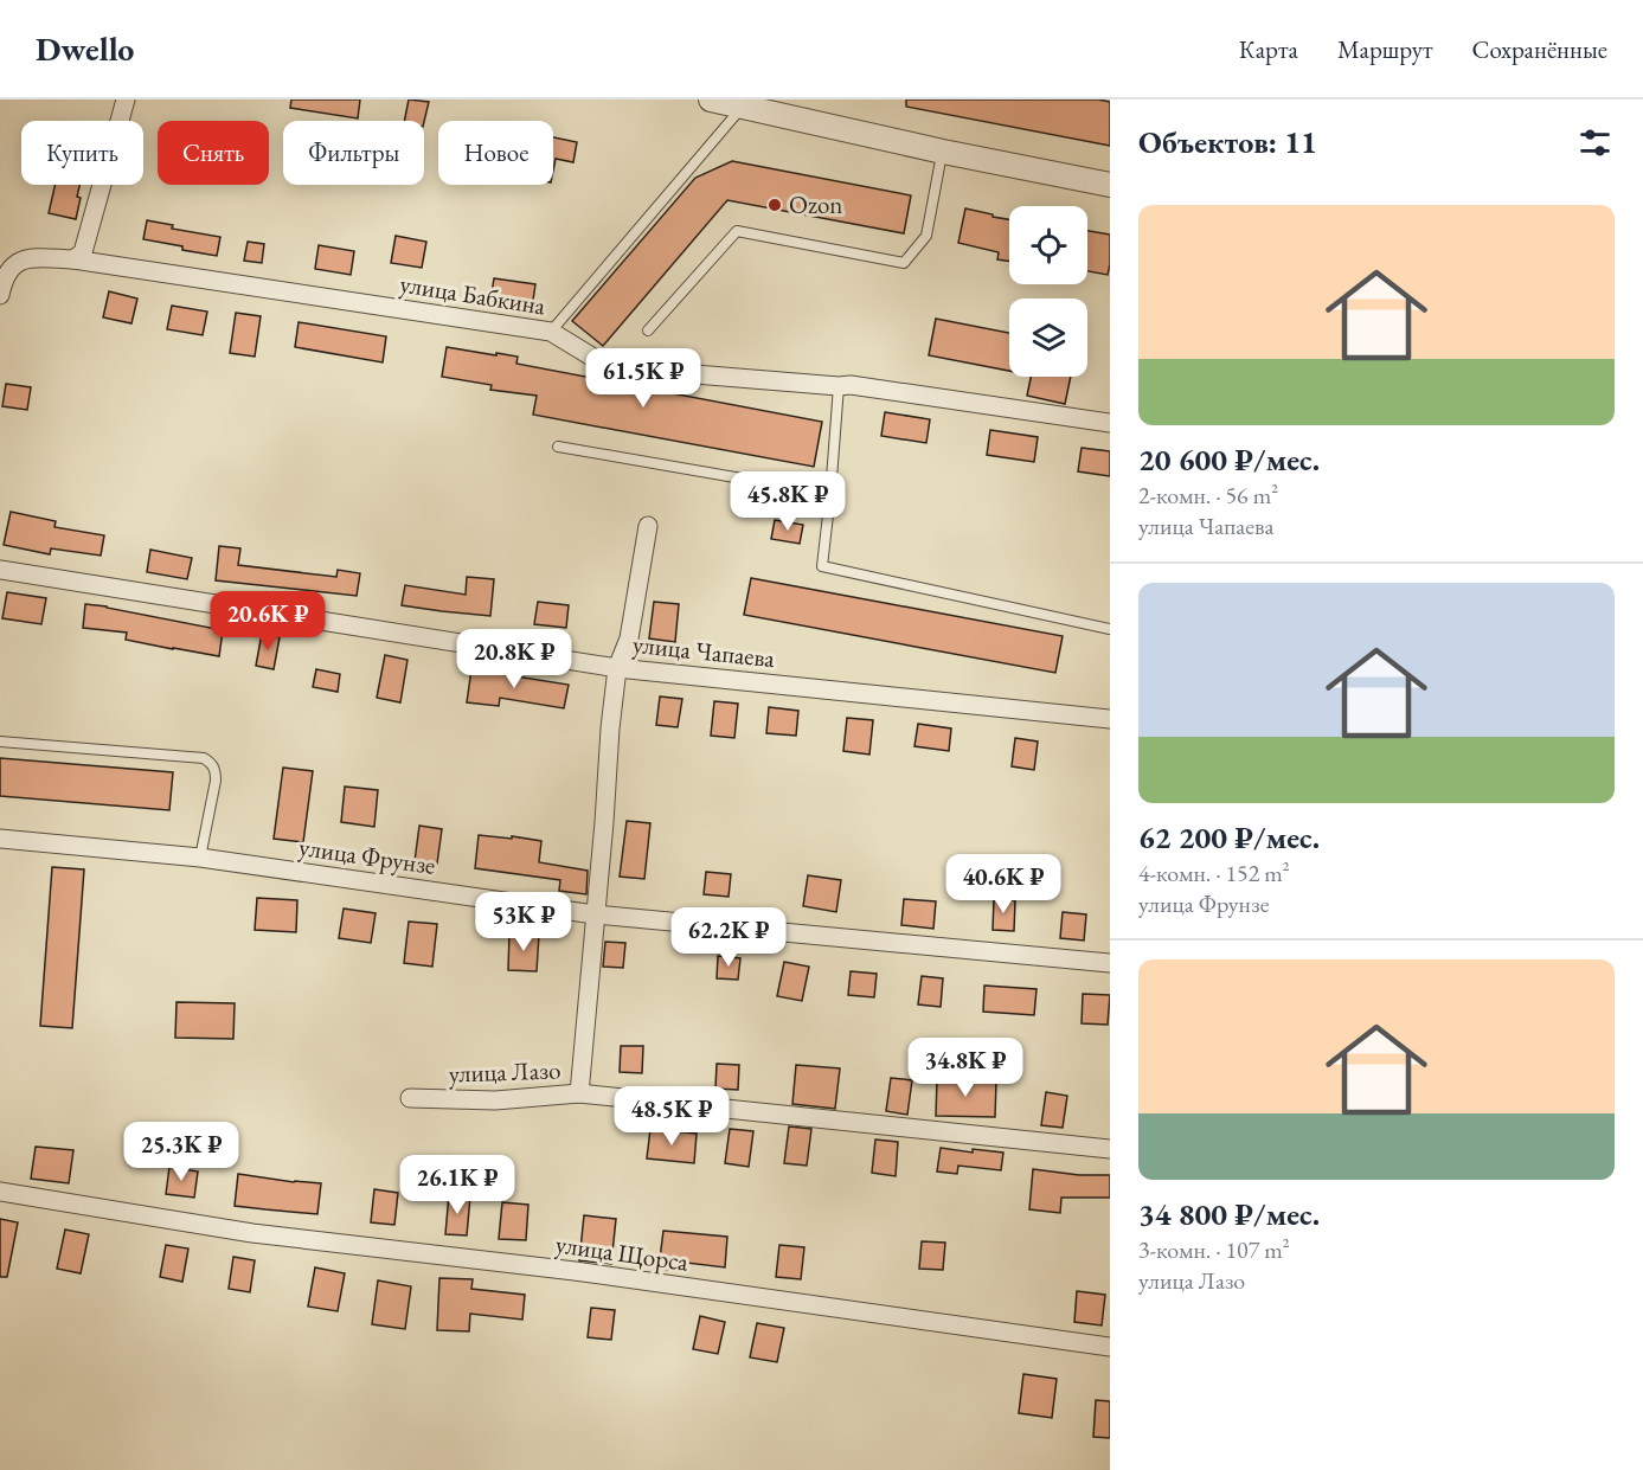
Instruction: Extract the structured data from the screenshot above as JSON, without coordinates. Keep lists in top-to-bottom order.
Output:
{
  "streets": {
    "street": [
      "улица Бабкина",
      "улица Чапаева",
      "улица Фрунзе",
      "улица Лазо",
      "улица Щорса"
    ]
  },
  "places": ["Ozon"],
  "page": {
    "header": "Dwello",
    "nav": ["Карта", "Маршрут", "Сохранённые"],
    "heading": "Объектов: 11",
    "chip": [
      "Купить",
      "Снять",
      "Фильтры",
      "Новое"
    ],
    "list": [
      {
        "name": "20 600 ₽/мес.",
        "note": "2-комн. · 56 m² · улица Чапаева"
      },
      {
        "name": "62 200 ₽/мес.",
        "note": "4-комн. · 152 m² · улица Фрунзе"
      },
      {
        "name": "34 800 ₽/мес.",
        "note": "3-комн. · 107 m² · улица Лазо"
      }
    ],
    "price": [
      "61.5K ₽",
      "45.8K ₽",
      "20.6K ₽",
      "20.8K ₽",
      "40.6K ₽",
      "53K ₽",
      "62.2K ₽",
      "34.8K ₽",
      "48.5K ₽",
      "25.3K ₽",
      "26.1K ₽"
    ]
  }
}
